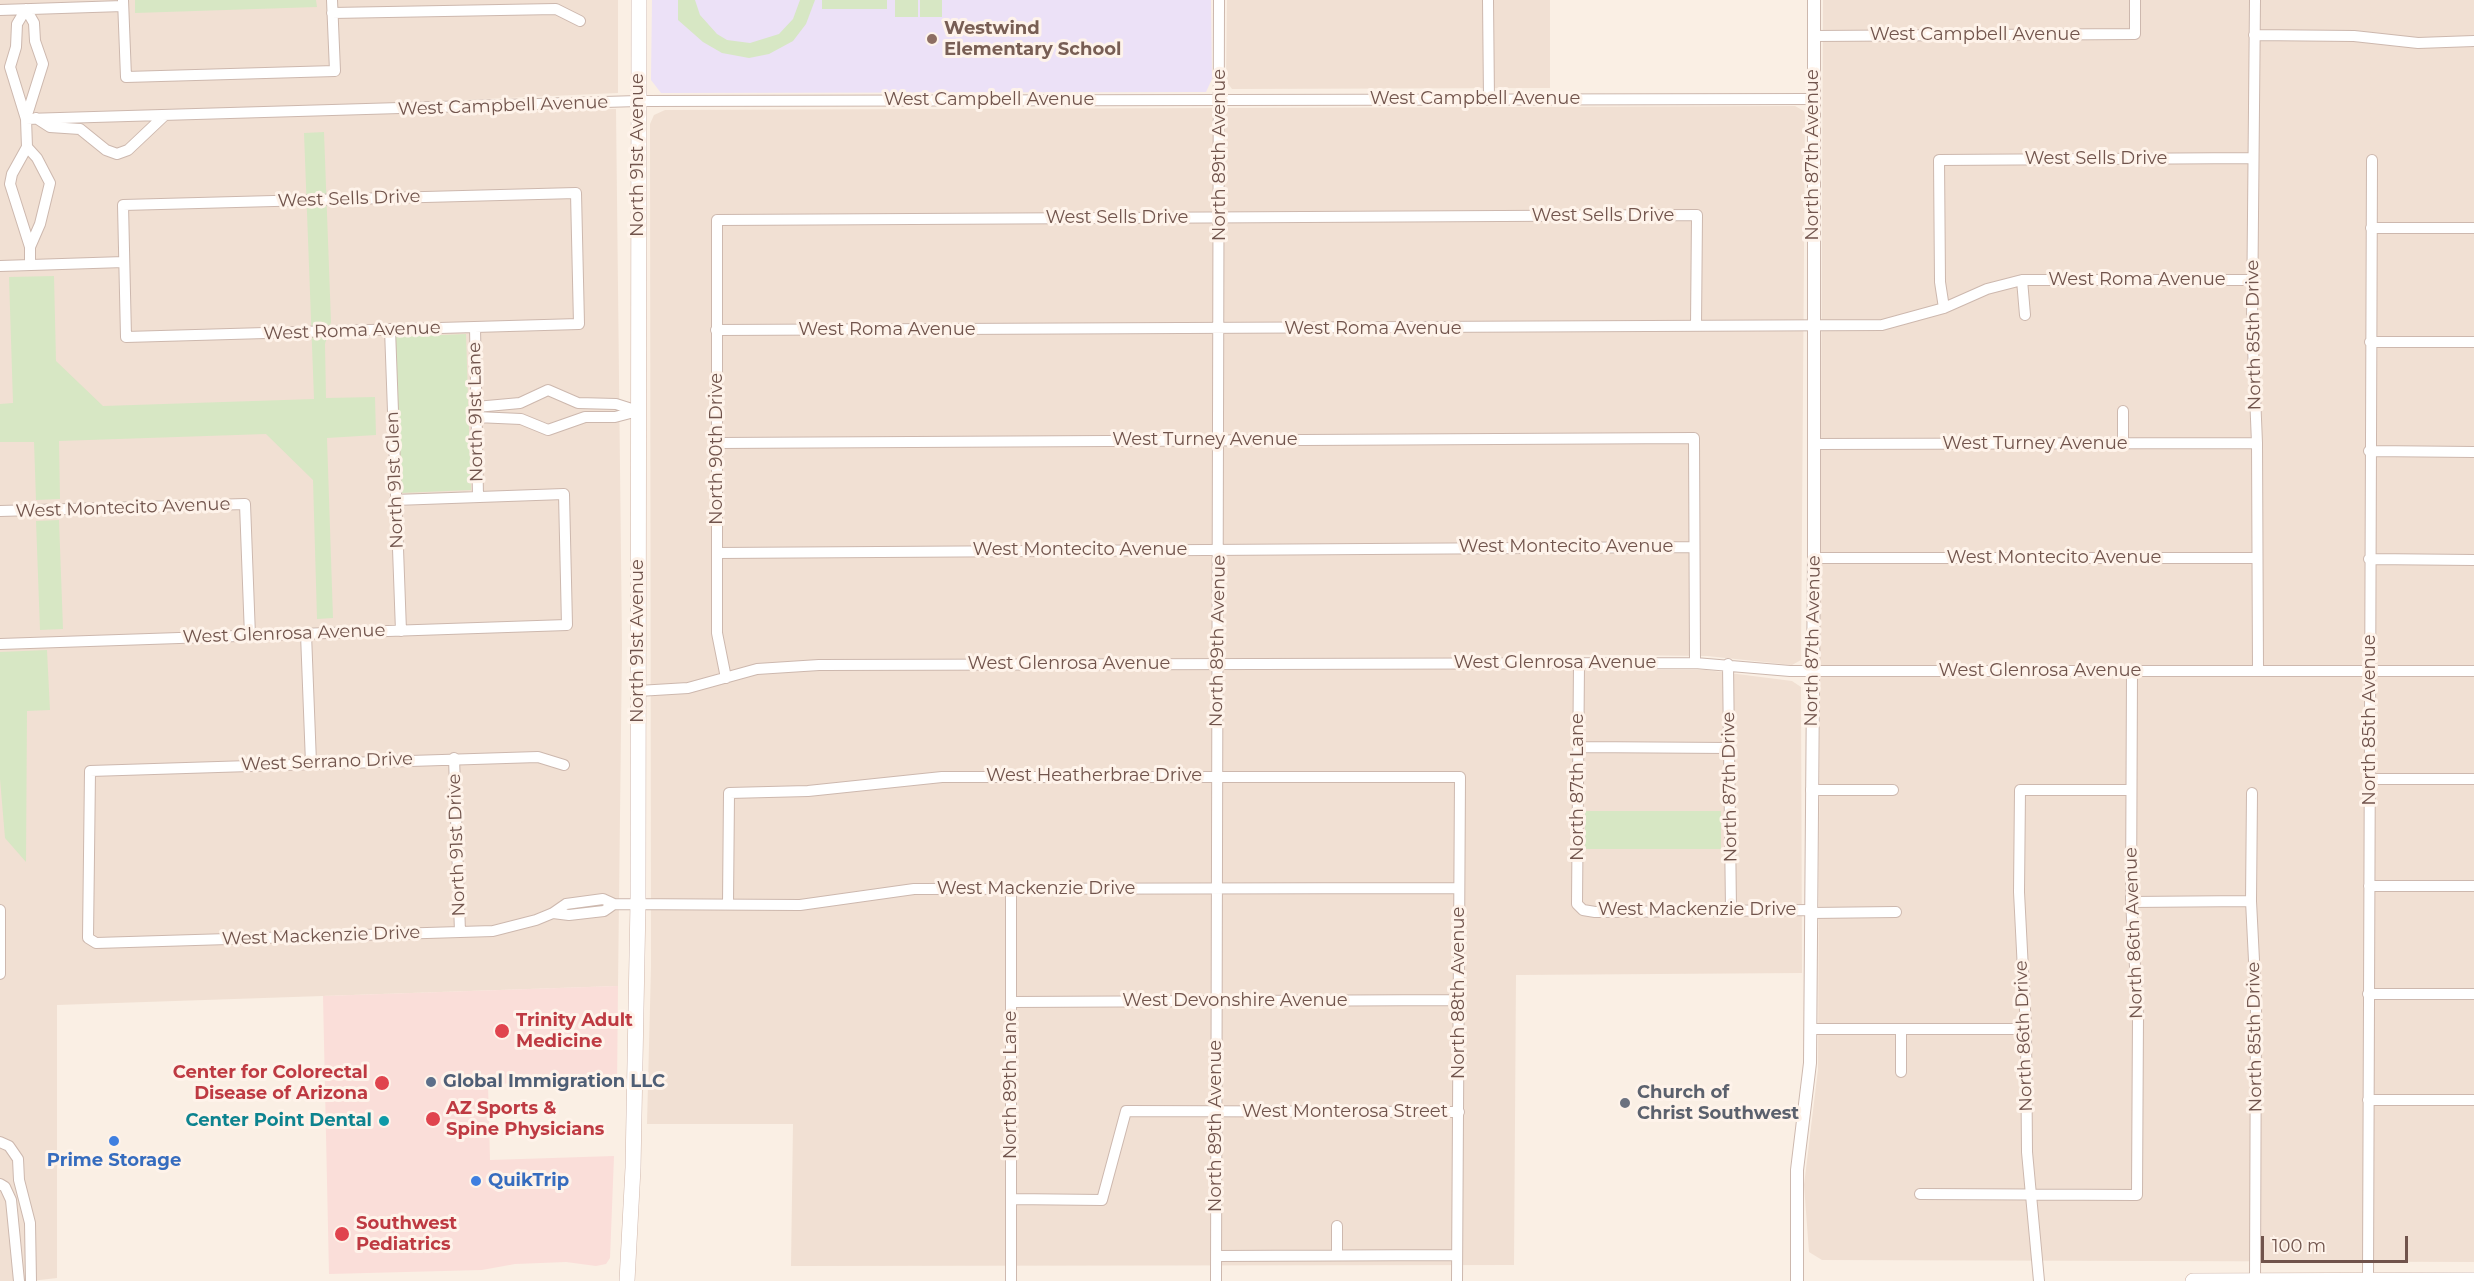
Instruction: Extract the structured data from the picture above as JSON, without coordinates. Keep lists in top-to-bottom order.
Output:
{
  "streets": {
    "main road": ["North 91st Avenue"],
    "street": [
      "West Campbell Avenue",
      "North 89th Avenue",
      "North 87th Avenue",
      "West Sells Drive",
      "West Roma Avenue",
      "North 85th Drive",
      "North 91st Lane",
      "West Turney Avenue",
      "North 90th Drive",
      "North 91st Glen",
      "West Montecito Avenue",
      "West Glenrosa Avenue",
      "North 85th Avenue",
      "West Serrano Drive",
      "West Heatherbrae Drive",
      "North 87th Lane",
      "North 87th Drive",
      "North 91st Drive",
      "West Mackenzie Drive",
      "North 86th Avenue",
      "North 88th Avenue",
      "West Devonshire Avenue",
      "North 86th Drive",
      "North 89th Lane",
      "West Monterosa Street"
    ]
  },
  "crossings": [
    ["West Campbell Avenue", "North 91st Avenue"],
    ["West Campbell Avenue", "North 89th Avenue"],
    ["West Campbell Avenue", "North 87th Avenue"],
    ["North 91st Avenue", "West Glenrosa Avenue"],
    ["North 91st Avenue", "West Mackenzie Drive"],
    ["North 89th Avenue", "West Sells Drive"],
    ["North 89th Avenue", "West Roma Avenue"],
    ["North 89th Avenue", "West Turney Avenue"],
    ["North 89th Avenue", "West Montecito Avenue"],
    ["North 89th Avenue", "West Glenrosa Avenue"],
    ["North 89th Avenue", "West Heatherbrae Drive"],
    ["North 89th Avenue", "West Mackenzie Drive"],
    ["North 89th Avenue", "West Devonshire Avenue"],
    ["North 89th Avenue", "West Monterosa Street"],
    ["North 87th Avenue", "West Roma Avenue"],
    ["North 87th Avenue", "West Turney Avenue"],
    ["North 87th Avenue", "West Montecito Avenue"],
    ["North 87th Avenue", "West Glenrosa Avenue"],
    ["North 87th Avenue", "West Mackenzie Drive"],
    ["West Sells Drive", "West Roma Avenue"],
    ["West Sells Drive", "North 85th Drive"],
    ["West Sells Drive", "North 90th Drive"],
    ["West Roma Avenue", "North 85th Drive"],
    ["West Roma Avenue", "North 91st Lane"],
    ["West Roma Avenue", "North 90th Drive"],
    ["West Roma Avenue", "North 91st Glen"],
    ["North 85th Drive", "West Turney Avenue"],
    ["North 85th Drive", "West Montecito Avenue"],
    ["North 85th Drive", "West Glenrosa Avenue"],
    ["North 91st Lane", "West Glenrosa Avenue"],
    ["West Turney Avenue", "North 90th Drive"],
    ["West Turney Avenue", "West Montecito Avenue"],
    ["North 90th Drive", "West Montecito Avenue"],
    ["North 90th Drive", "West Glenrosa Avenue"],
    ["North 91st Glen", "West Glenrosa Avenue"],
    ["West Montecito Avenue", "West Glenrosa Avenue"],
    ["West Glenrosa Avenue", "North 85th Avenue"],
    ["West Glenrosa Avenue", "North 87th Lane"],
    ["West Glenrosa Avenue", "North 87th Drive"],
    ["West Glenrosa Avenue", "North 86th Avenue"],
    ["West Serrano Drive", "North 91st Drive"],
    ["West Serrano Drive", "West Mackenzie Drive"],
    ["West Heatherbrae Drive", "West Mackenzie Drive"],
    ["West Heatherbrae Drive", "North 88th Avenue"],
    ["North 87th Lane", "West Mackenzie Drive"],
    ["North 87th Drive", "West Mackenzie Drive"],
    ["North 91st Drive", "West Mackenzie Drive"],
    ["West Mackenzie Drive", "North 88th Avenue"],
    ["West Mackenzie Drive", "North 89th Lane"],
    ["North 86th Avenue", "North 86th Drive"],
    ["North 88th Avenue", "West Devonshire Avenue"],
    ["North 88th Avenue", "West Monterosa Street"],
    ["West Devonshire Avenue", "North 89th Lane"],
    ["North 89th Lane", "West Monterosa Street"]
  ],
  "places": [
    "Westwind Elementary School",
    "Trinity Adult Medicine",
    "Global Immigration LLC",
    "Center for Colorectal Disease of Arizona",
    "Church of Christ Southwest",
    "AZ Sports & Spine Physicians",
    "Center Point Dental",
    "Prime Storage",
    "QuikTrip",
    "Southwest Pediatrics"
  ],
  "scale_bar": "100 m"
}
